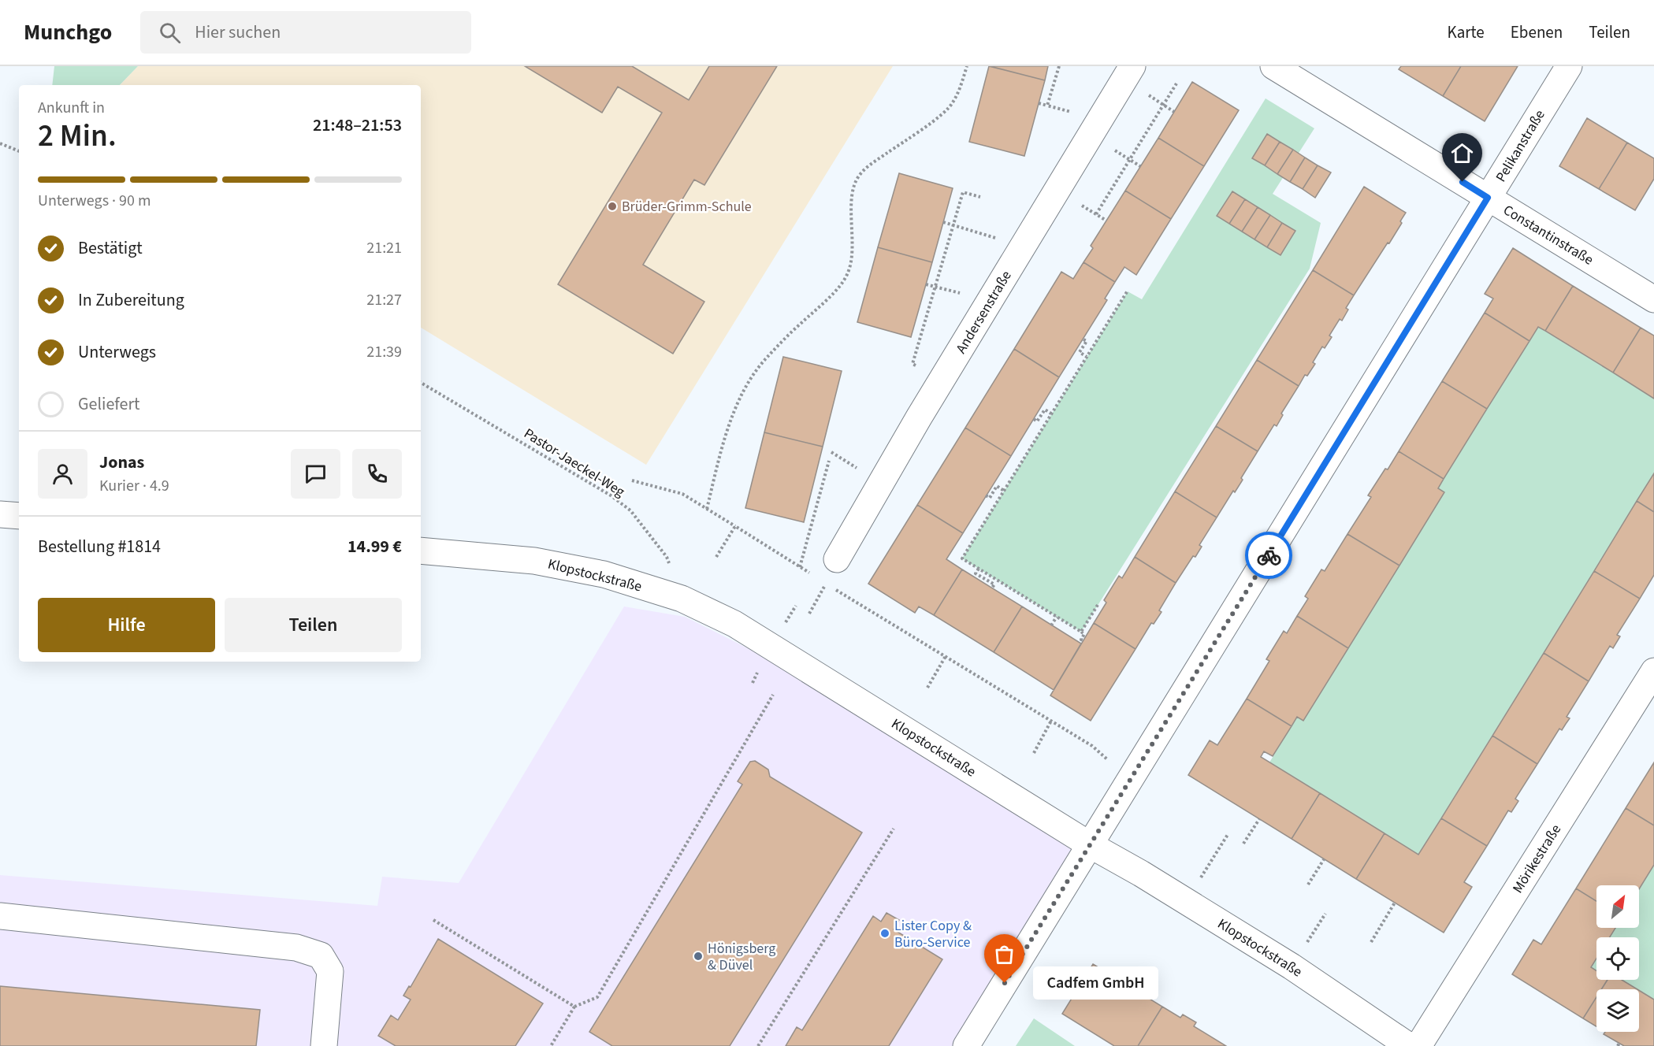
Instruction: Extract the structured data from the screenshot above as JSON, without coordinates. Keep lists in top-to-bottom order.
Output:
{
  "streets": {
    "street": [
      "Pelikanstraße",
      "Constantinstraße",
      "Andersenstraße",
      "Klopstockstraße",
      "Mörikestraße"
    ],
    "path": ["Pastor-Jaeckel-Weg"]
  },
  "crossings": [
    ["Pelikanstraße", "Constantinstraße"],
    ["Pelikanstraße", "Klopstockstraße"],
    ["Pastor-Jaeckel-Weg", "Klopstockstraße"]
  ],
  "places": [
    "Brüder-Grimm-Schule",
    "Lister Copy & Büro-Service",
    "Hönigsberg & Düvel",
    "Cadfem GmbH"
  ],
  "north": "top right",
  "page": {
    "header": "Munchgo",
    "search": "Hier suchen",
    "nav": ["Karte", "Ebenen", "Teilen"],
    "heading": ["2 Min.", "Ankunft in", "21:48–21:53"],
    "panel": [
      "Jonas",
      "Kurier · 4.9",
      "Bestellung #1814",
      "14.99 €"
    ],
    "bar": "Unterwegs · 90 m",
    "list": [
      ["Bestätigt", "21:21"],
      ["In Zubereitung", "21:27"],
      ["Unterwegs", "21:39"],
      "Geliefert"
    ],
    "buttons": ["Hilfe", "Teilen"],
    "bubble": "Cadfem GmbH"
  }
}
